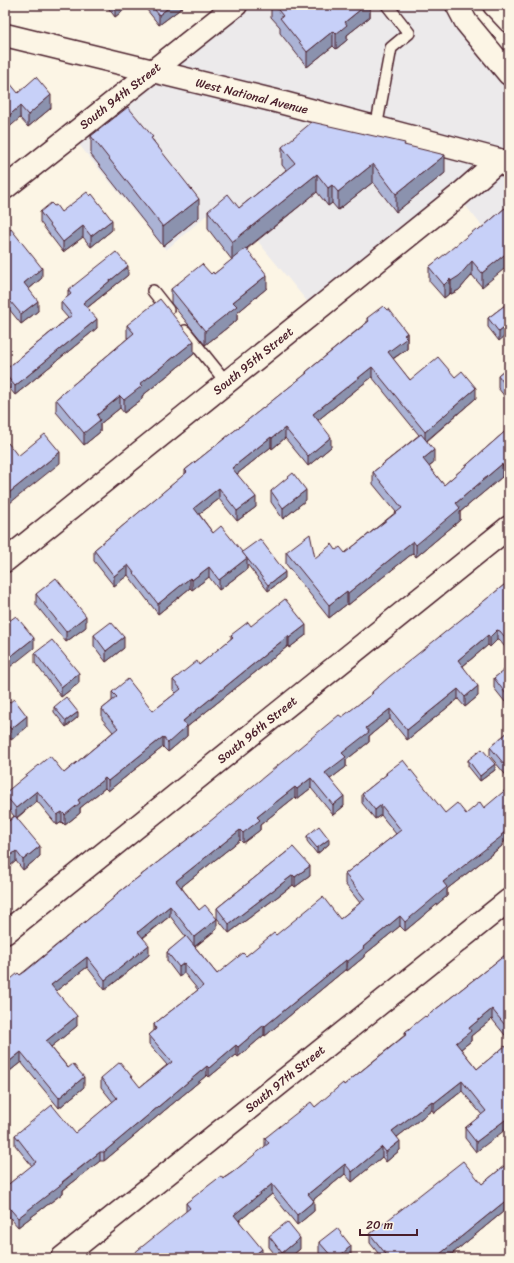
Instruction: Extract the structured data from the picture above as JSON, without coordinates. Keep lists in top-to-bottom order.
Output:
{
  "streets": {
    "street": [
      "South 94th Street",
      "West National Avenue",
      "South 95th Street",
      "South 96th Street",
      "South 97th Street"
    ]
  },
  "crossings": [
    ["South 94th Street", "West National Avenue"],
    ["West National Avenue", "South 95th Street"]
  ],
  "scale_bar": "20 m"
}
